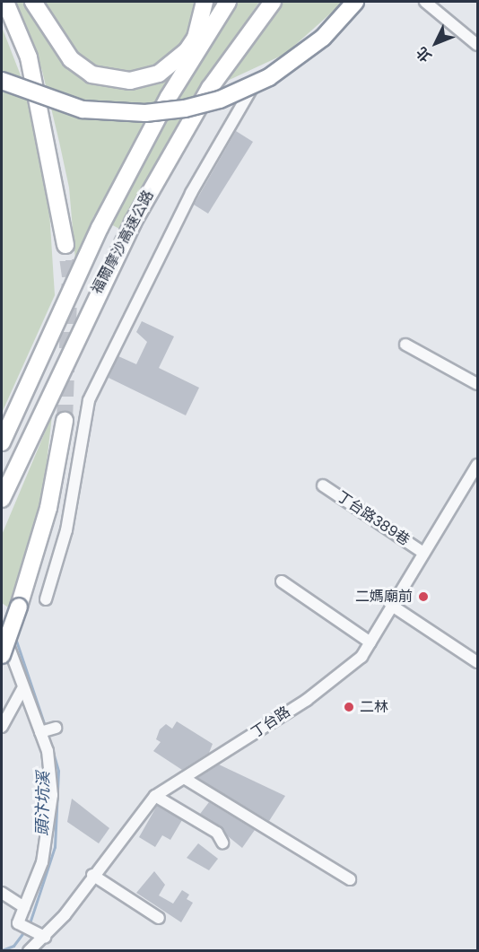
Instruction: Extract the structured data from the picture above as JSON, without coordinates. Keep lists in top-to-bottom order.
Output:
{
  "streets": {
    "highway": ["福爾摩沙高速公路"],
    "street": ["丁台路389巷", "丁台路"]
  },
  "crossings": [
    ["丁台路389巷", "丁台路"]
  ],
  "water": ["頭汴坑溪"],
  "places": ["二媽廟前", "二林"],
  "north": "bottom left"
}
